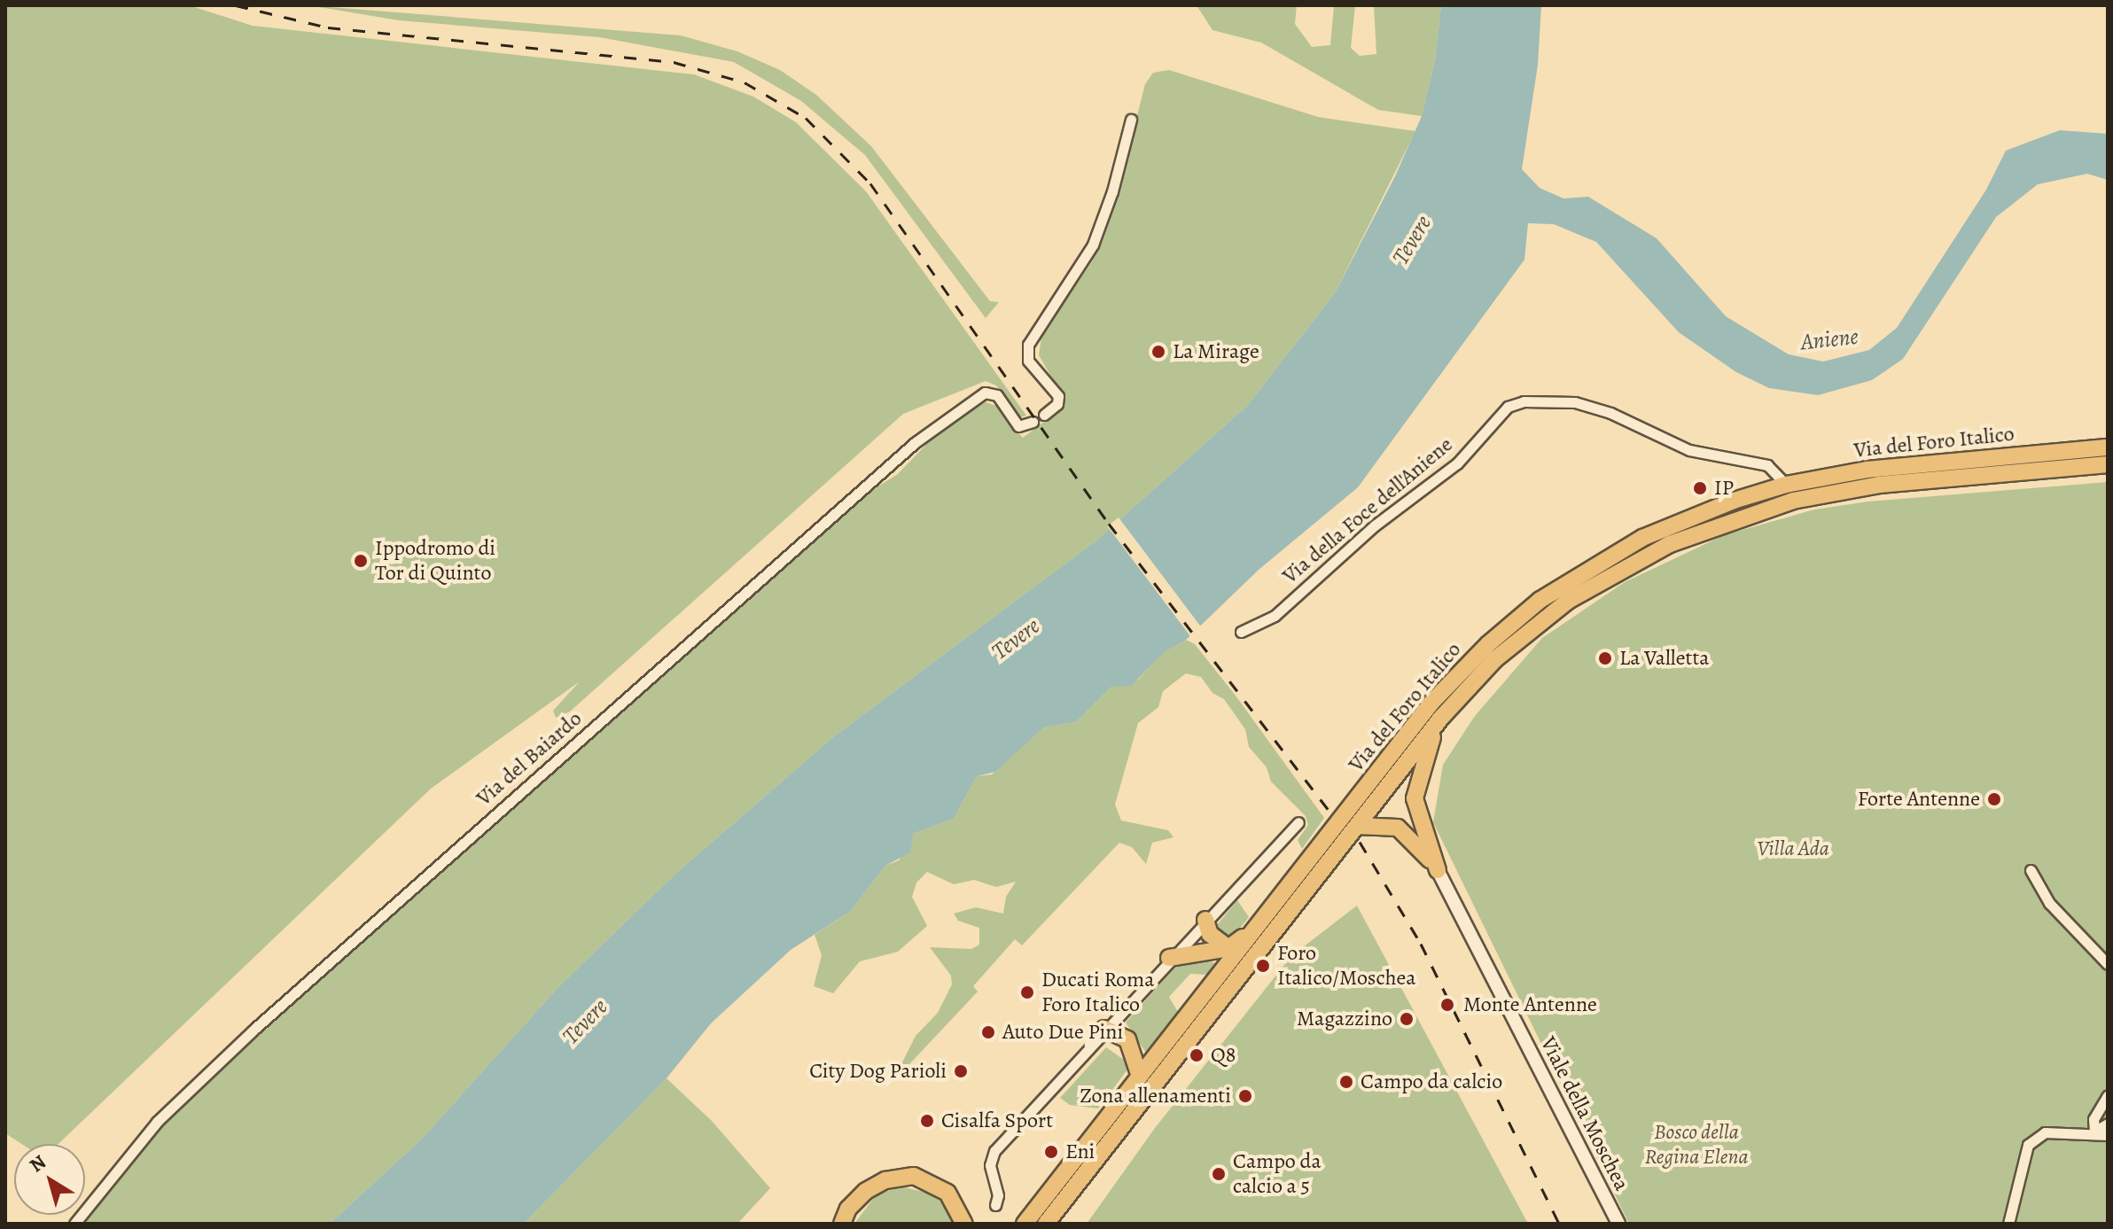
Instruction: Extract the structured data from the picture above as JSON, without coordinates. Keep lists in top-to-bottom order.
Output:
{
  "streets": {
    "highway": ["Via del Foro Italico"],
    "street": ["Via della Foce dell'Aniene", "Via del Baiardo", "Viale della Moschea"]
  },
  "crossings": [
    ["Via del Foro Italico", "Via della Foce dell'Aniene"]
  ],
  "water": ["Tevere", "Aniene"],
  "parks": ["Villa Ada", "Bosco della Regina Elena"],
  "places": [
    "La Mirage",
    "IP",
    "Ippodromo di Tor di Quinto",
    "La Valletta",
    "Forte Antenne",
    "Foro Italico/Moschea",
    "Ducati Roma Foro Italico",
    "Monte Antenne",
    "Magazzino",
    "Auto Due Pini",
    "Q8",
    "City Dog Parioli",
    "Campo da calcio",
    "Zona allenamenti",
    "Cisalfa Sport",
    "Eni",
    "Campo da calcio a 5"
  ],
  "north": "top left"
}
